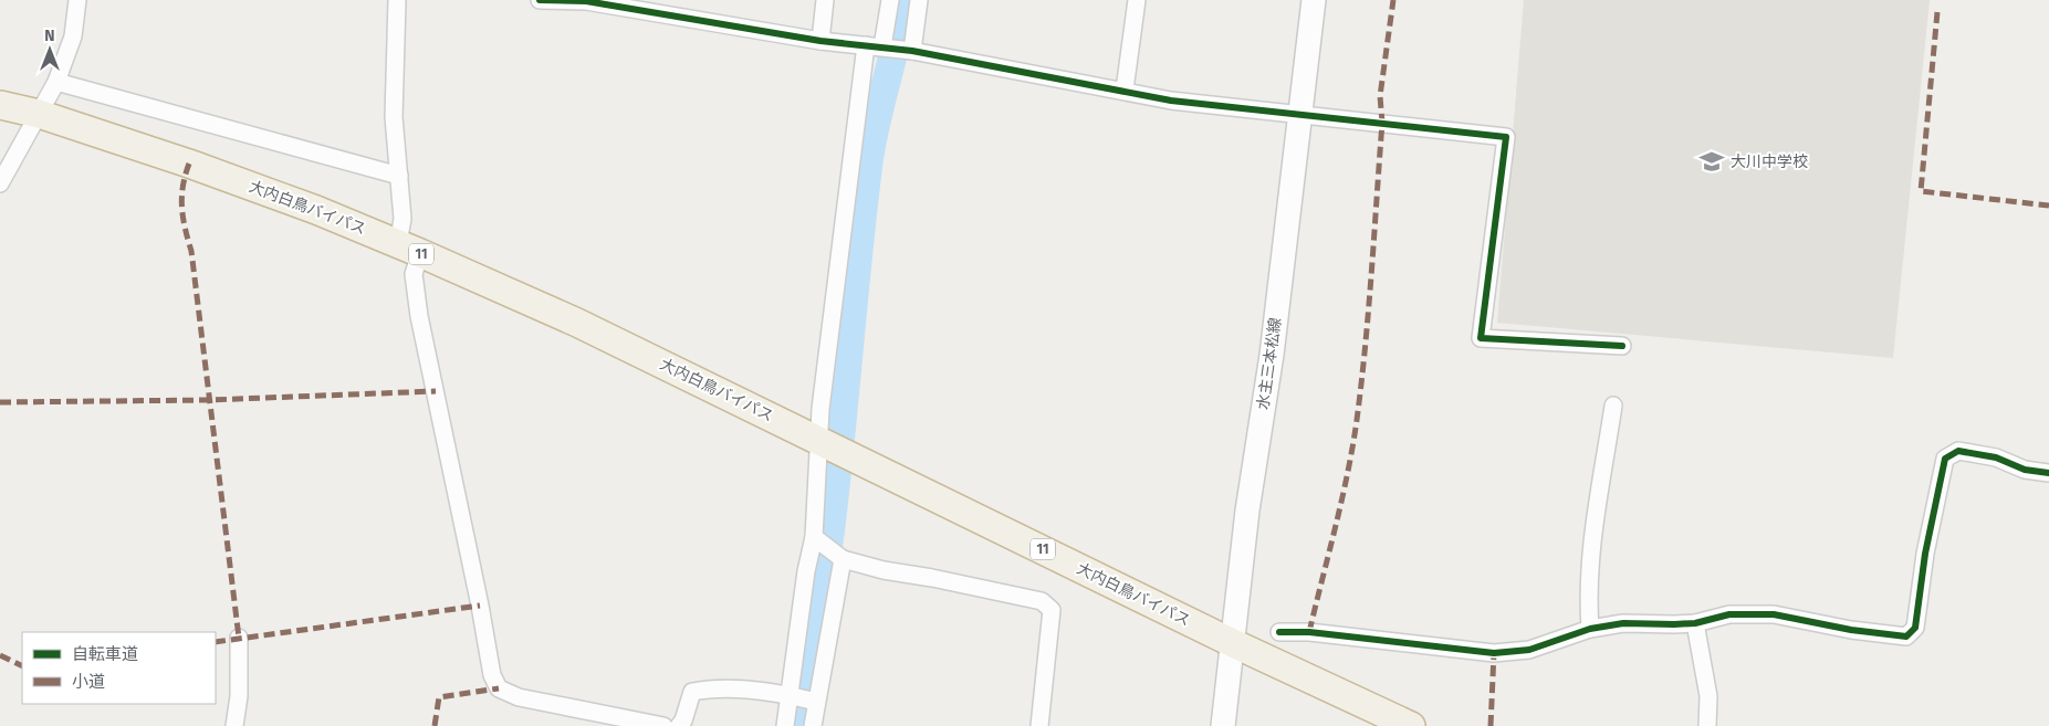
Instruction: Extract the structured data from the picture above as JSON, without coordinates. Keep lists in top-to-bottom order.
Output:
{
  "streets": {
    "highway": ["大内白鳥バイパス", "11"],
    "main road": ["水主三本松線"]
  },
  "crossings": [
    ["大内白鳥バイパス", "水主三本松線"]
  ],
  "places": {
    "school or university": ["大川中学校"]
  },
  "legend": ["自転車道", "小道"],
  "north": "top"
}
